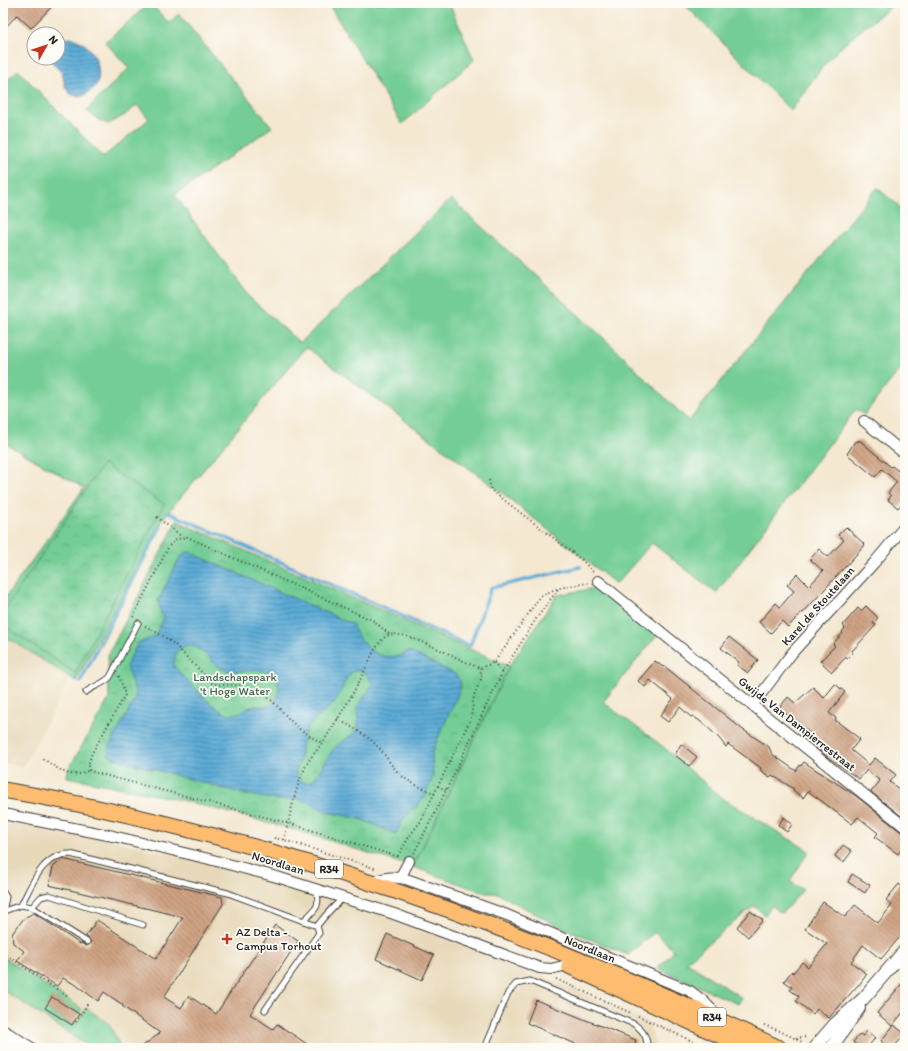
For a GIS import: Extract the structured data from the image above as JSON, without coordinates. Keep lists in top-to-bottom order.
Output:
{
  "streets": {
    "main road": ["Noordlaan", "R34"],
    "street": ["Karel de Stoutelaan", "Gwijde Van Dampierrestraat"]
  },
  "crossings": [
    ["Karel de Stoutelaan", "Gwijde Van Dampierrestraat"]
  ],
  "parks": ["Landschapspark 't Hoge Water"],
  "places": {
    "health": ["AZ Delta - Campus Torhout"]
  },
  "north": "top right"
}
